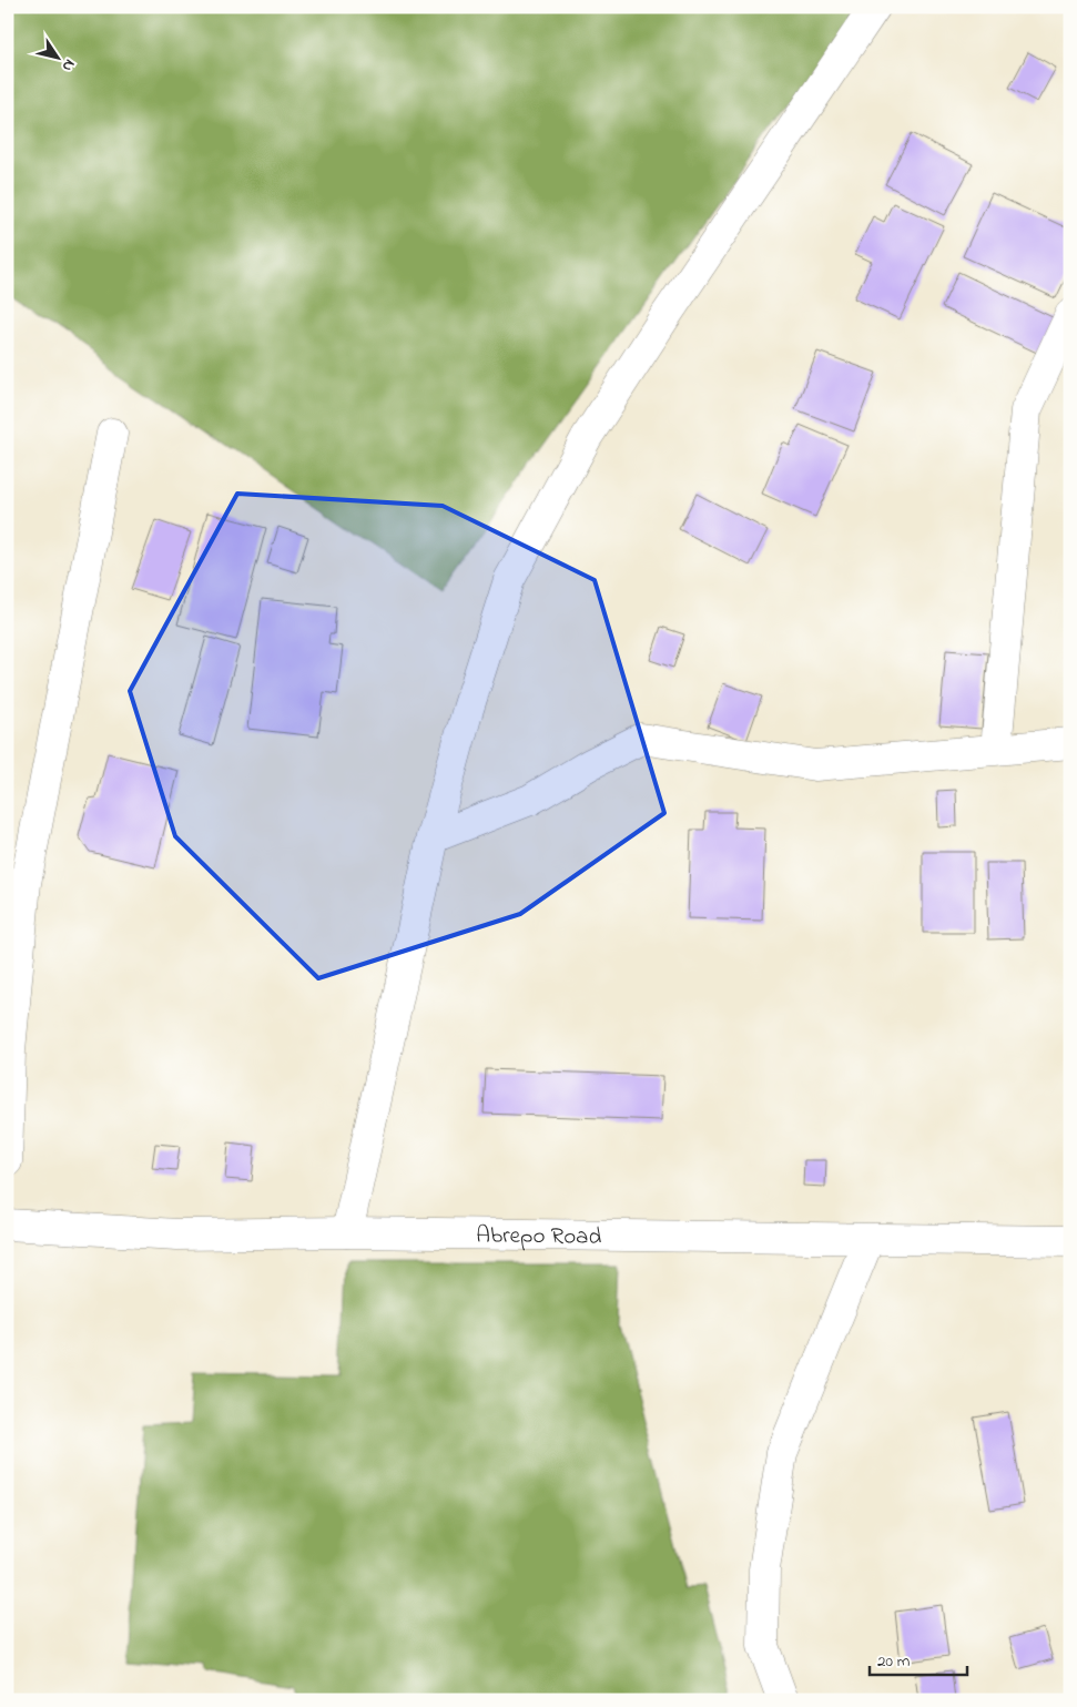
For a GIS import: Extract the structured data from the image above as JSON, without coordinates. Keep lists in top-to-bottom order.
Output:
{
  "streets": {
    "street": ["Abrepo Road"]
  },
  "scale_bar": "20 m",
  "north": "bottom right"
}
